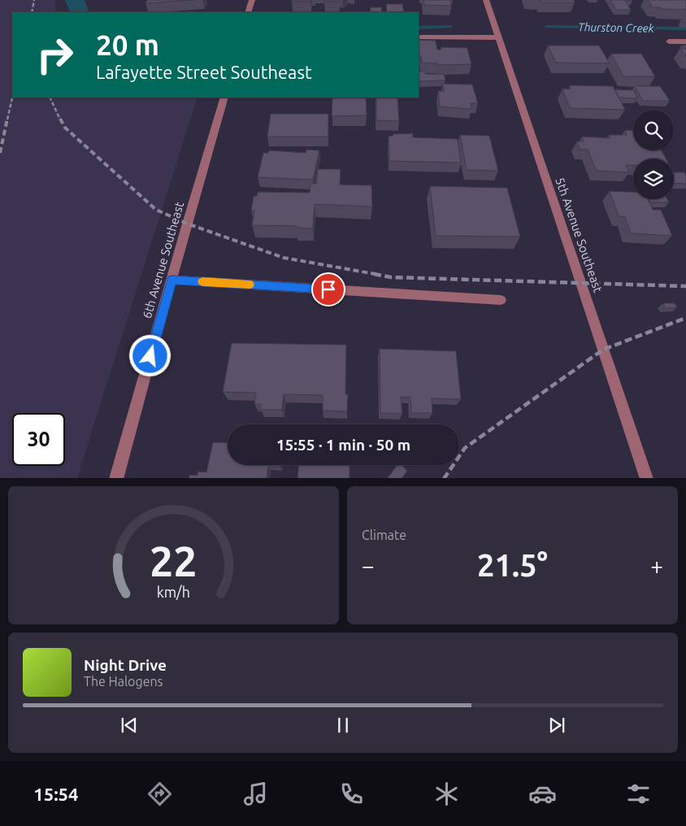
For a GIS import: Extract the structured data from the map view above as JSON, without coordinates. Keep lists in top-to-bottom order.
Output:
{
  "streets": {
    "street": ["5th Avenue Southeast", "6th Avenue Southeast"]
  },
  "water": ["Thurston Creek"],
  "page": {
    "turn": ["20 m", "Lafayette Street Southeast"],
    "limit": "30",
    "trip": "15:55 · 1 min · 50 m",
    "tile": "Climate",
    "heat": ["−", "21.5°", "+"],
    "song": ["Night Drive", "The Halogens"],
    "tabs": "15:54",
    "gauge": ["22", "km/h"]
  }
}
